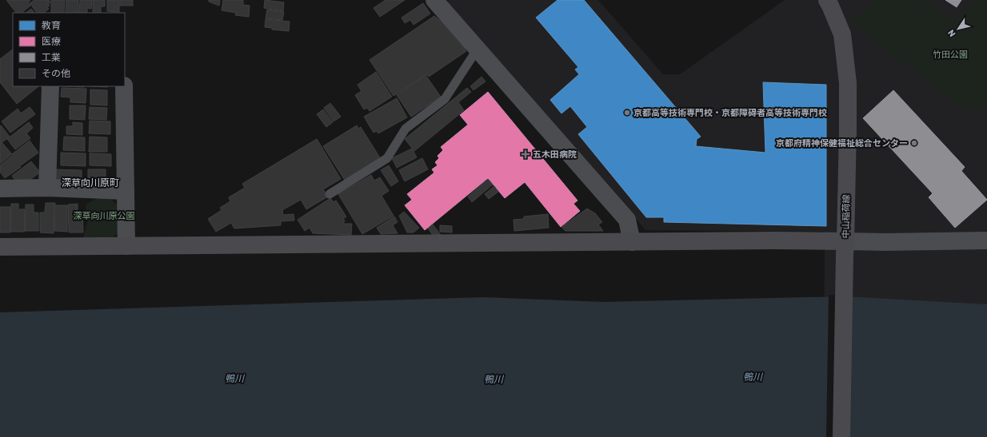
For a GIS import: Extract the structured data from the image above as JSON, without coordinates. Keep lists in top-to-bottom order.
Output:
{
  "streets": {
    "street": ["中山稲荷線"]
  },
  "districts": ["深草向川原町"],
  "water": ["鴨川"],
  "parks": ["竹田公園", "深草向川原公園"],
  "places": {
    "other": ["京都高等技術専門校・京都障碍者高等技術専門校", "京都府精神保健福祉総合センター"],
    "health": ["五木田病院"]
  },
  "legend": [
    "教育",
    "医療",
    "工業",
    "その他"
  ],
  "north": "bottom left"
}
